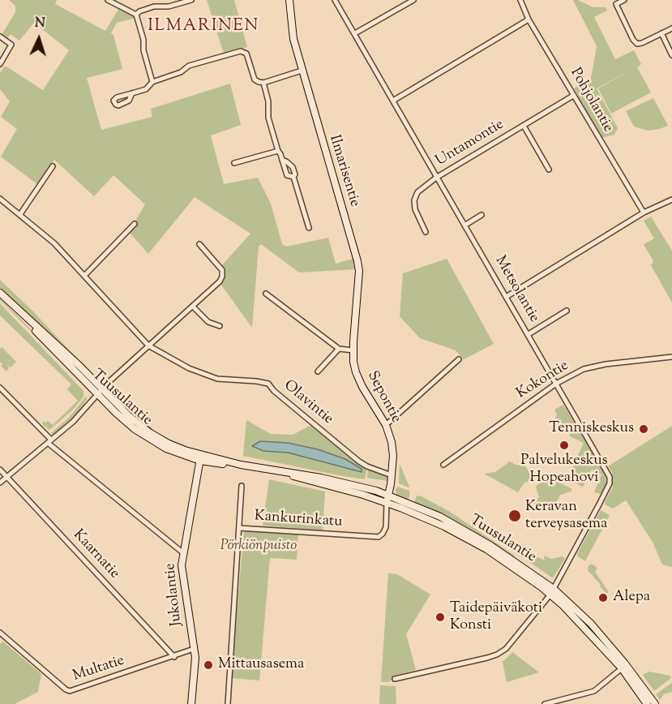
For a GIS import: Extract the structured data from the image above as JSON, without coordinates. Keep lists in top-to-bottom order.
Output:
{
  "streets": {
    "main road": [
      "Ilmarisentie",
      "Sepontie",
      "Tuusulantie",
      "Jukolantie"
    ],
    "street": [
      "Pohjolantie",
      "Untamontie",
      "Metsolantie",
      "Kokontie",
      "Olavintie",
      "Kankurinkatu",
      "Kaarnatie",
      "Multatie"
    ]
  },
  "crossings": [
    ["Pohjolantie", "Untamontie"],
    ["Untamontie", "Metsolantie"],
    ["Ilmarisentie", "Sepontie"],
    ["Metsolantie", "Kokontie"],
    ["Metsolantie", "Tuusulantie"],
    ["Sepontie", "Tuusulantie"],
    ["Sepontie", "Olavintie"],
    ["Sepontie", "Kankurinkatu"],
    ["Tuusulantie", "Kankurinkatu"],
    ["Tuusulantie", "Jukolantie"],
    ["Kaarnatie", "Multatie"],
    ["Jukolantie", "Multatie"]
  ],
  "districts": ["ILMARINEN"],
  "parks": ["Pörkiönpuisto"],
  "places": [
    "Tenniskeskus",
    "Palvelukeskus Hopeahovi",
    "Keravan terveysasema",
    "Alepa",
    "Taidepäiväkoti Konsti",
    "Mittausasema"
  ],
  "north": "top"
}
